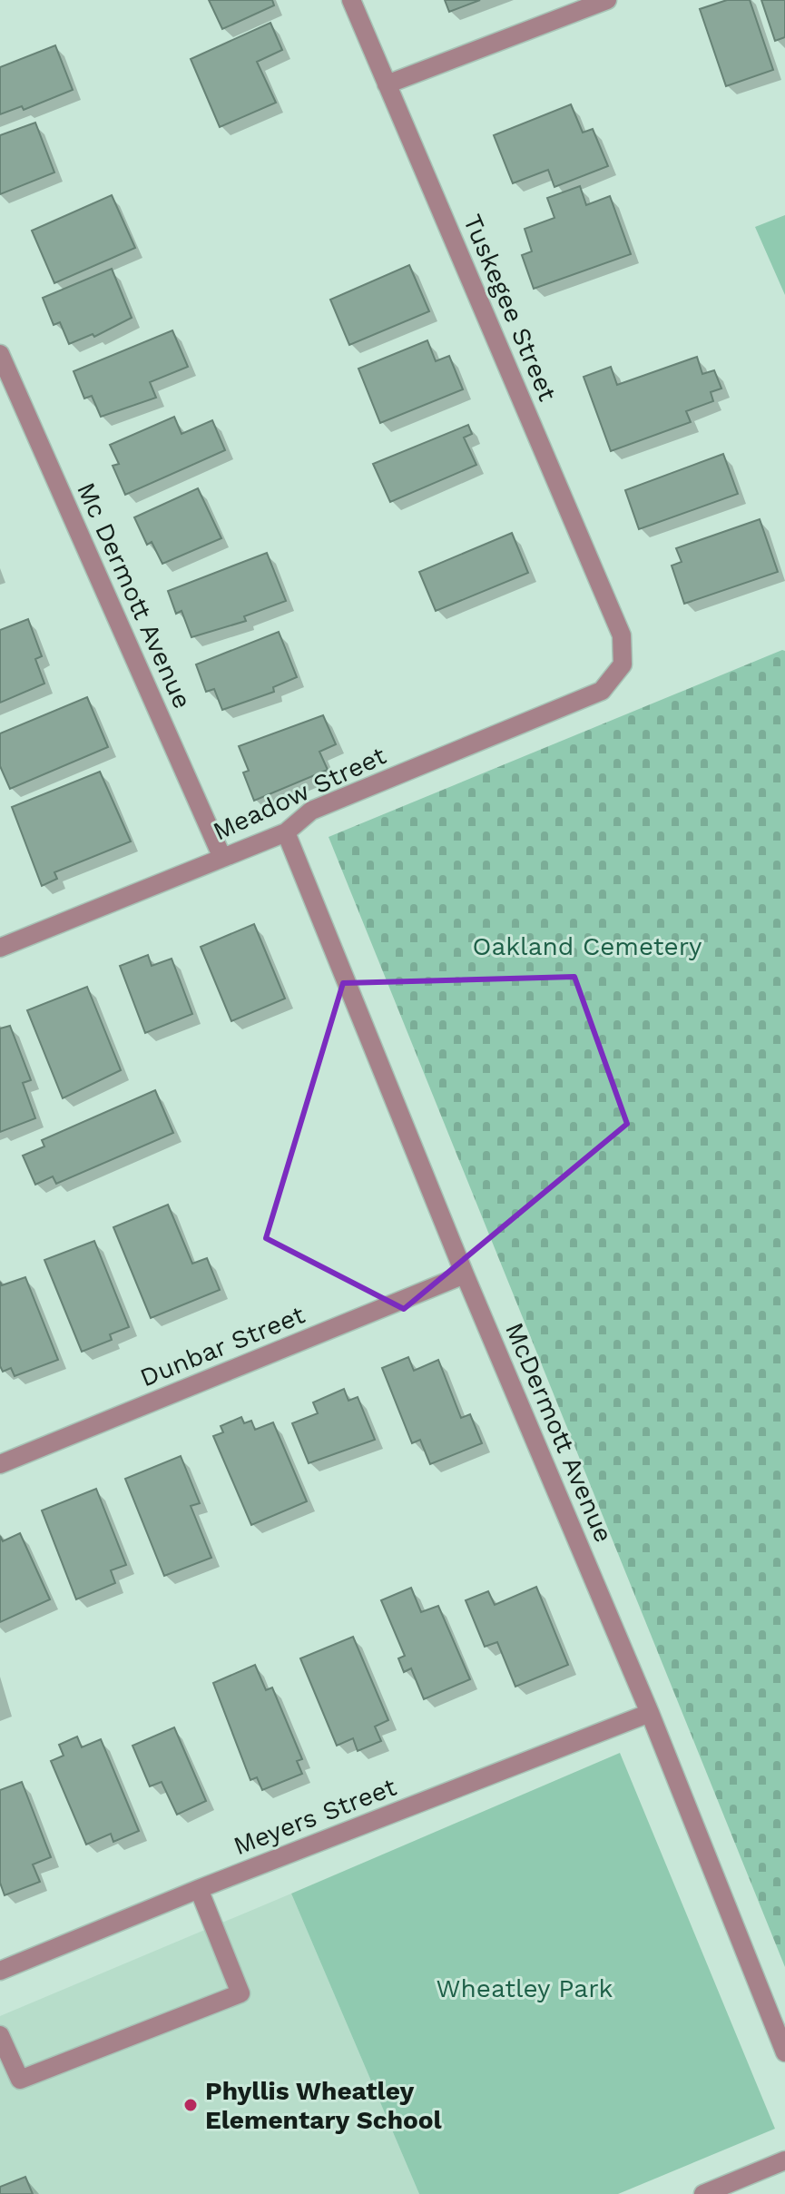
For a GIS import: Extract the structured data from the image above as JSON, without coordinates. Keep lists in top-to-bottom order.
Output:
{
  "streets": {
    "street": [
      "Tuskegee Street",
      "Mc Dermott Avenue",
      "Meadow Street",
      "Dunbar Street",
      "McDermott Avenue",
      "Meyers Street"
    ]
  },
  "crossings": [
    ["Tuskegee Street", "Meadow Street"],
    ["Mc Dermott Avenue", "Meadow Street"],
    ["Meadow Street", "McDermott Avenue"],
    ["Dunbar Street", "McDermott Avenue"],
    ["McDermott Avenue", "Meyers Street"]
  ],
  "parks": ["Oakland Cemetery", "Wheatley Park"],
  "places": ["Phyllis Wheatley Elementary School"]
}
